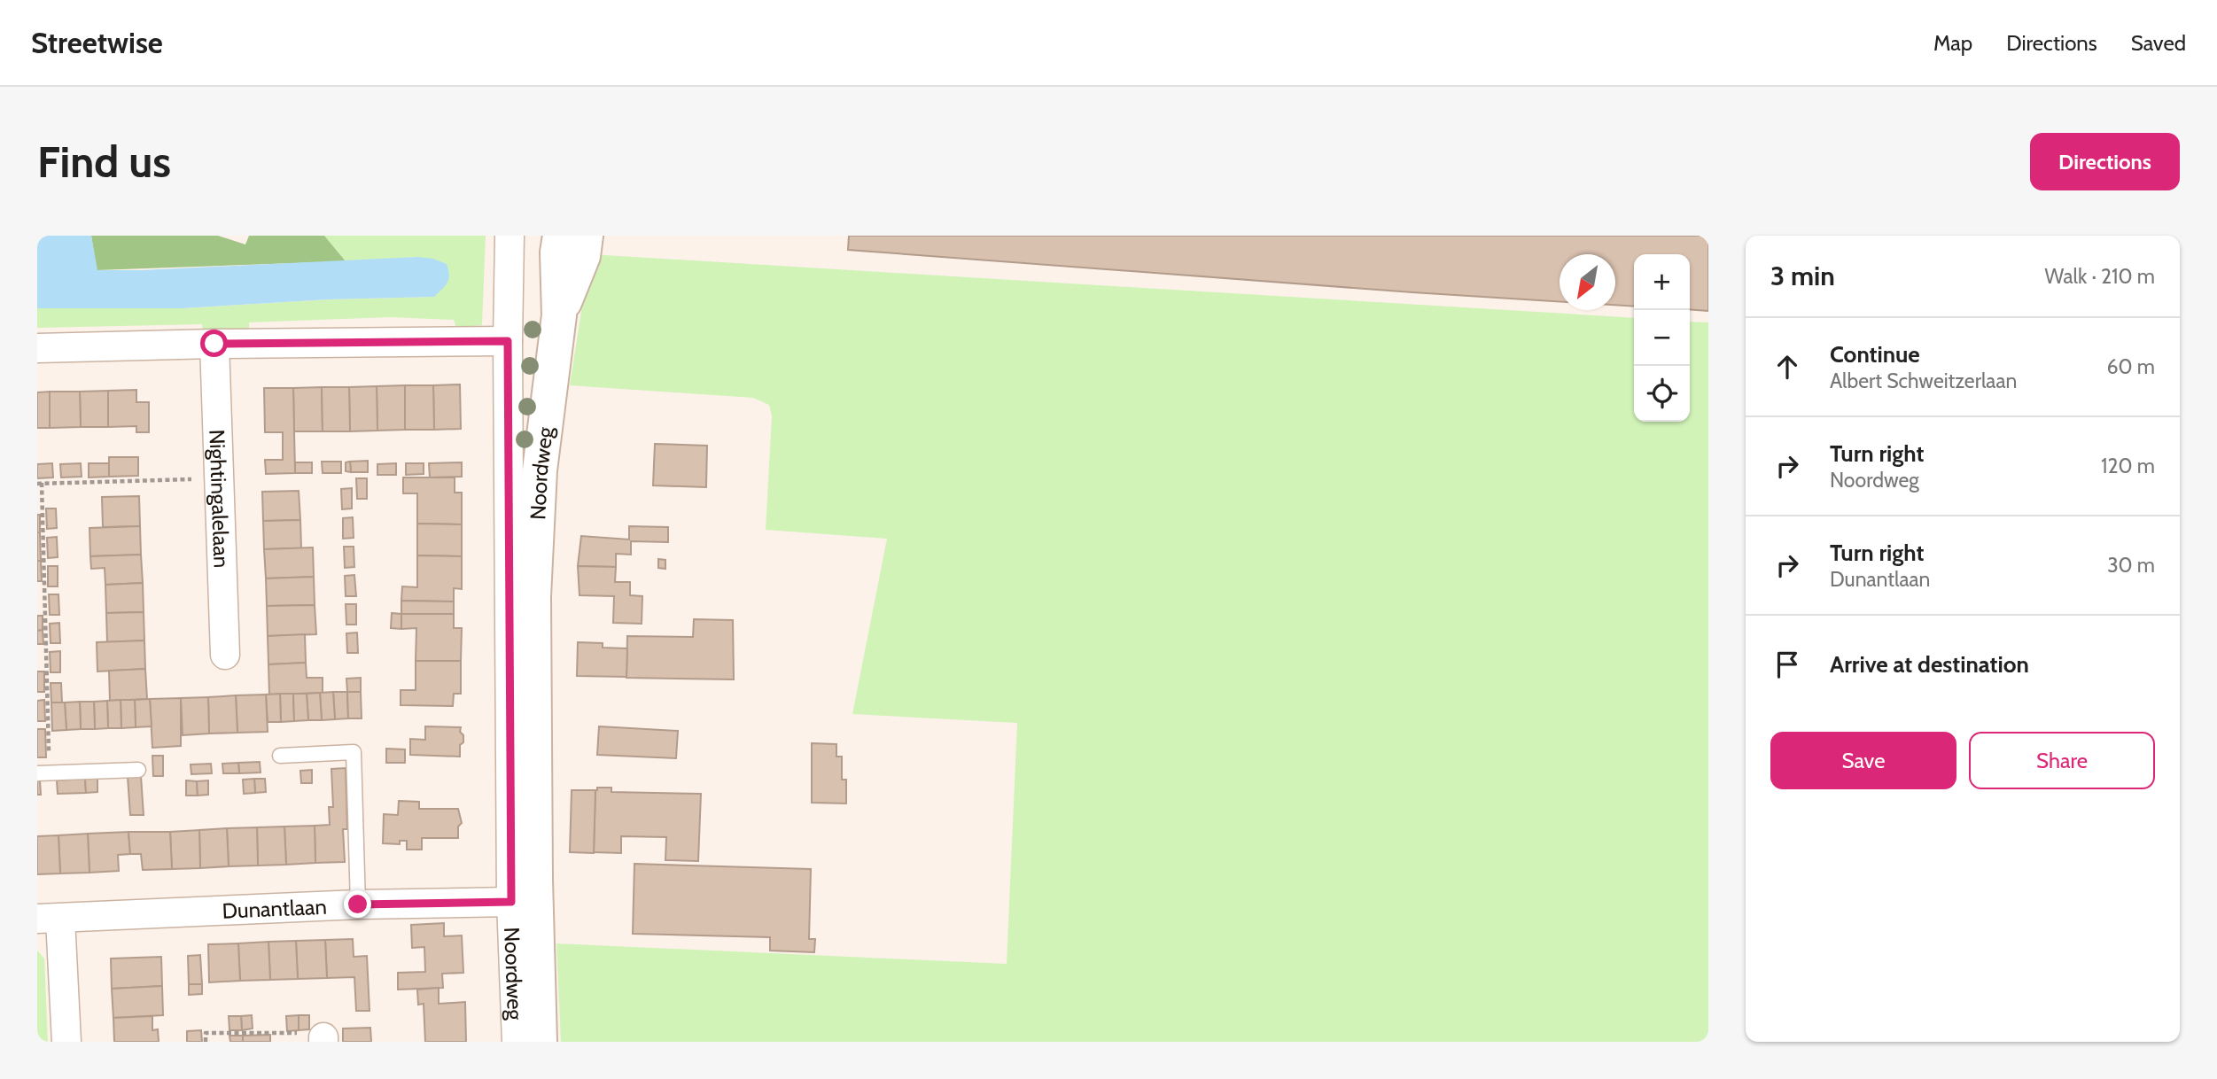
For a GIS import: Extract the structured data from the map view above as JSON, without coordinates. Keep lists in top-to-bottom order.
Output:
{
  "streets": {
    "main road": ["Noordweg"],
    "street": ["Nightingalelaan", "Dunantlaan"]
  },
  "crossings": [
    ["Noordweg", "Dunantlaan"]
  ],
  "north": "bottom left",
  "page": {
    "header": "Streetwise",
    "nav": ["Map", "Directions", "Saved"],
    "buttons": [
      "Directions",
      ["Save", "Share"]
    ],
    "title": "Find us",
    "heading": ["3 min", "Walk · 210 m"],
    "map_buttons": ["+", "−"],
    "list": [
      ["Continue", "Albert Schweitzerlaan", "60 m"],
      ["Turn right", "Noordweg", "120 m"],
      ["Turn right", "Dunantlaan", "30 m"],
      "Arrive at destination"
    ]
  }
}
